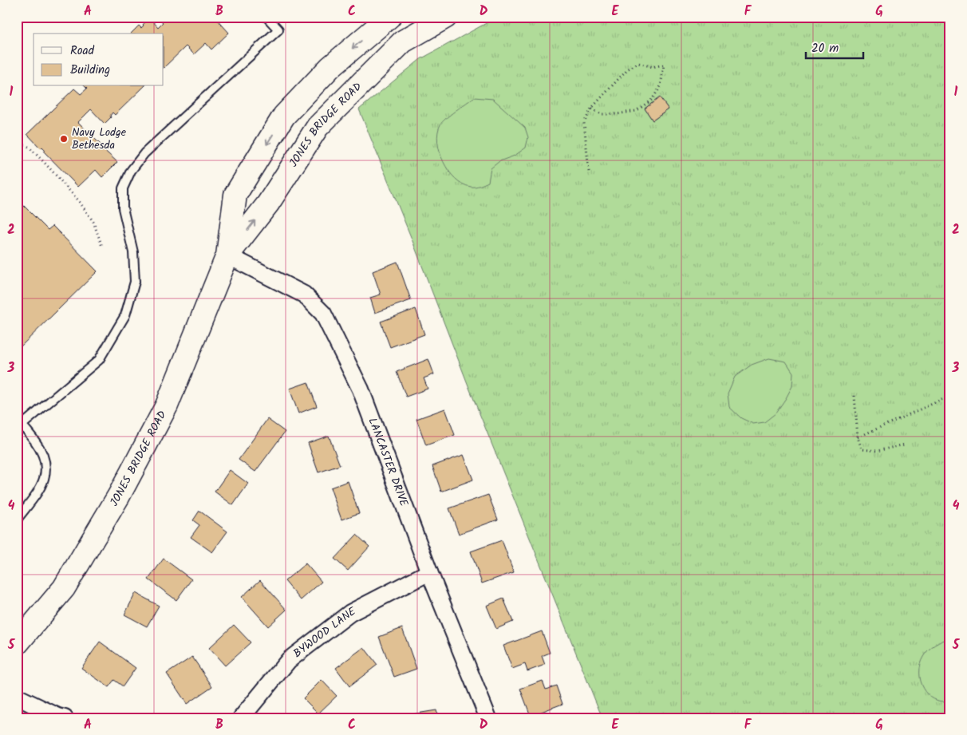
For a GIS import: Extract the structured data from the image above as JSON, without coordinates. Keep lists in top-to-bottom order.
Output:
{
  "streets": {
    "main road": ["JONES BRIDGE ROAD"],
    "street": ["LANCASTER DRIVE", "BYWOOD LANE"]
  },
  "crossings": [
    ["JONES BRIDGE ROAD", "LANCASTER DRIVE"],
    ["LANCASTER DRIVE", "BYWOOD LANE"]
  ],
  "places": ["Navy Lodge Bethesda"],
  "legend": ["Road", "Building"],
  "scale_bar": "20 m",
  "grid": {
    "columns": [
      "A",
      "B",
      "C",
      "D",
      "E",
      "F",
      "G"
    ],
    "rows": [
      "1",
      "2",
      "3",
      "4",
      "5"
    ]
  }
}
